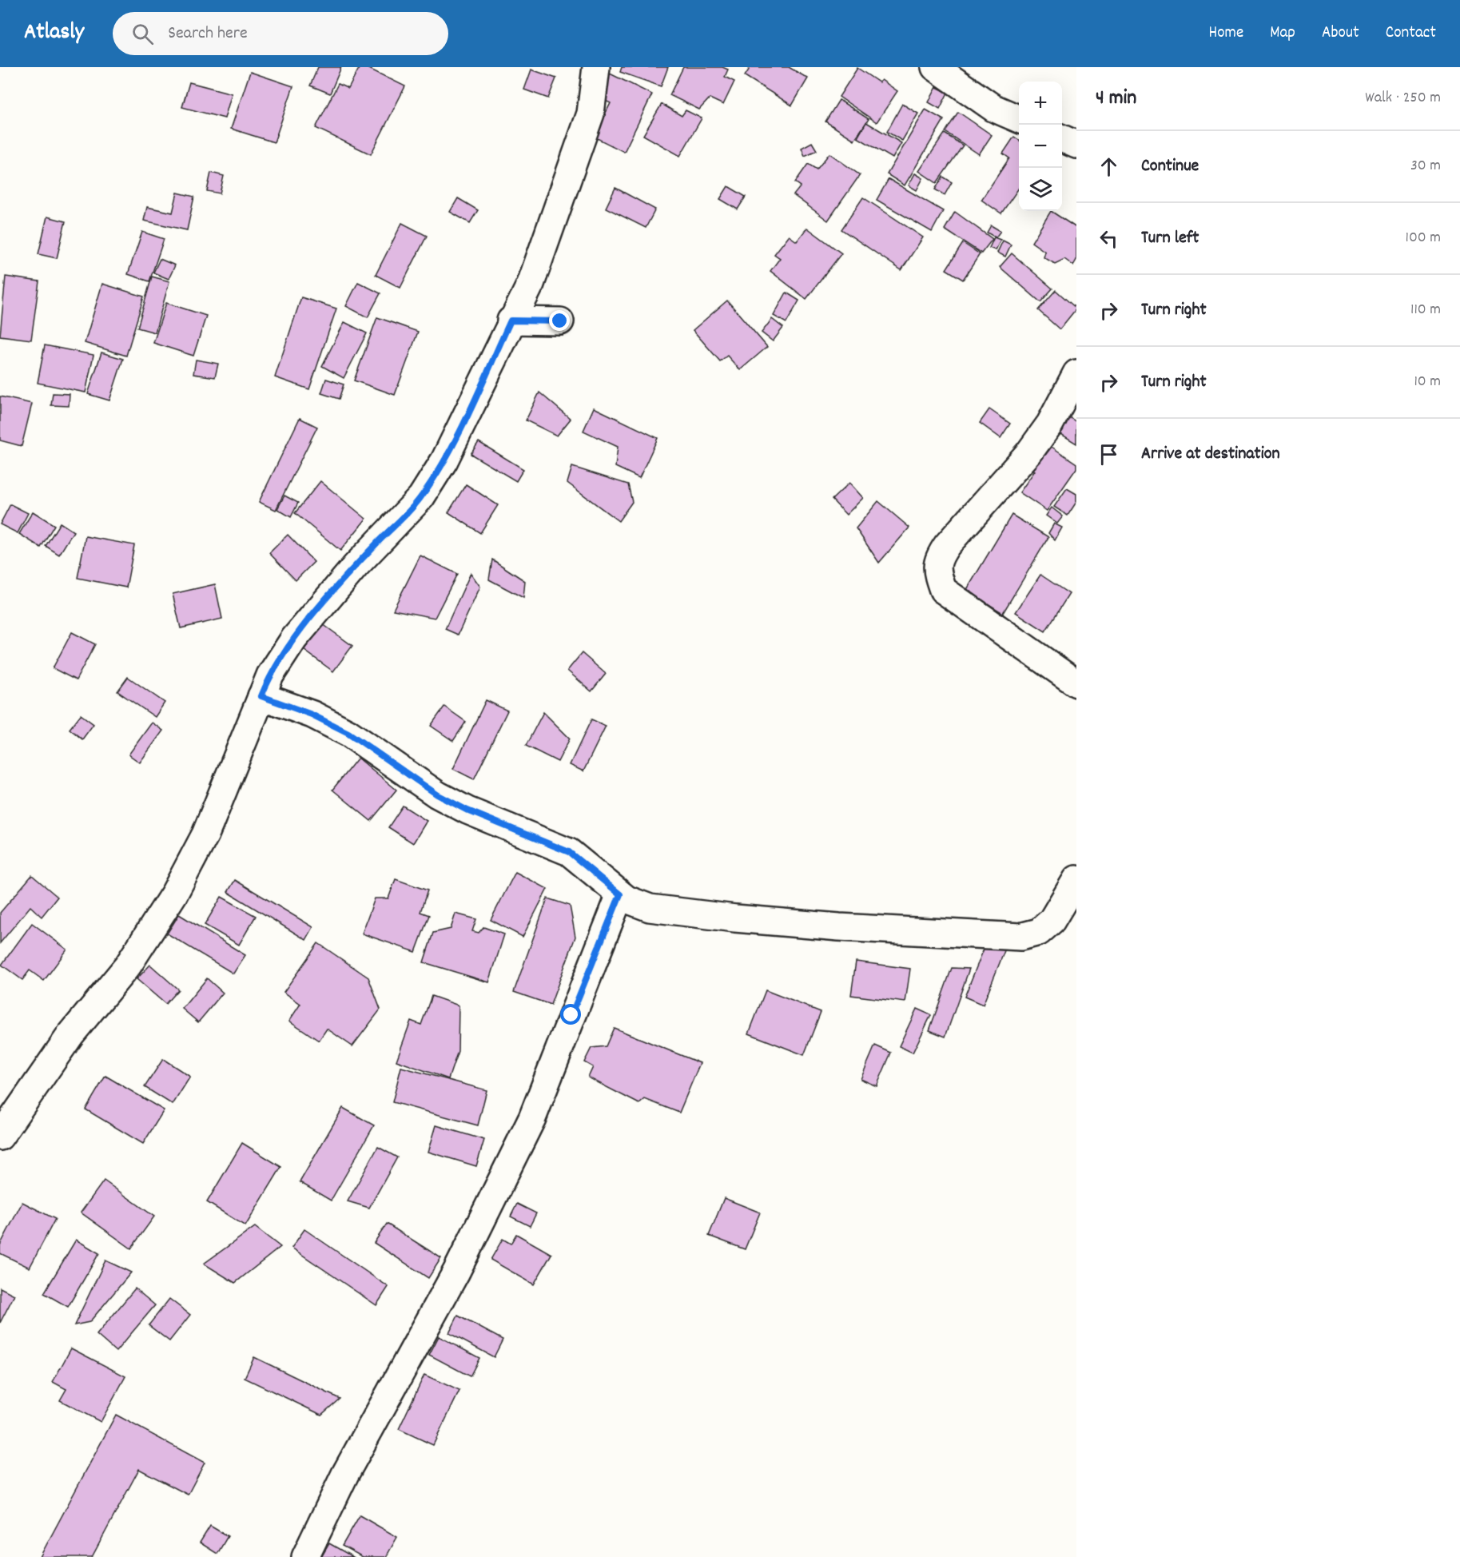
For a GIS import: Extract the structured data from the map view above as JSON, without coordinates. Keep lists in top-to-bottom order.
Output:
{
  "page": {
    "header": "Atlasly",
    "search": "Search here",
    "nav": [
      "Home",
      "Map",
      "About",
      "Contact"
    ],
    "heading": ["4 min", "Walk · 250 m"],
    "map_buttons": ["+", "−"],
    "list": [
      ["Continue", "30 m"],
      ["Turn left", "100 m"],
      ["Turn right", "110 m"],
      ["Turn right", "10 m"],
      "Arrive at destination"
    ]
  }
}
